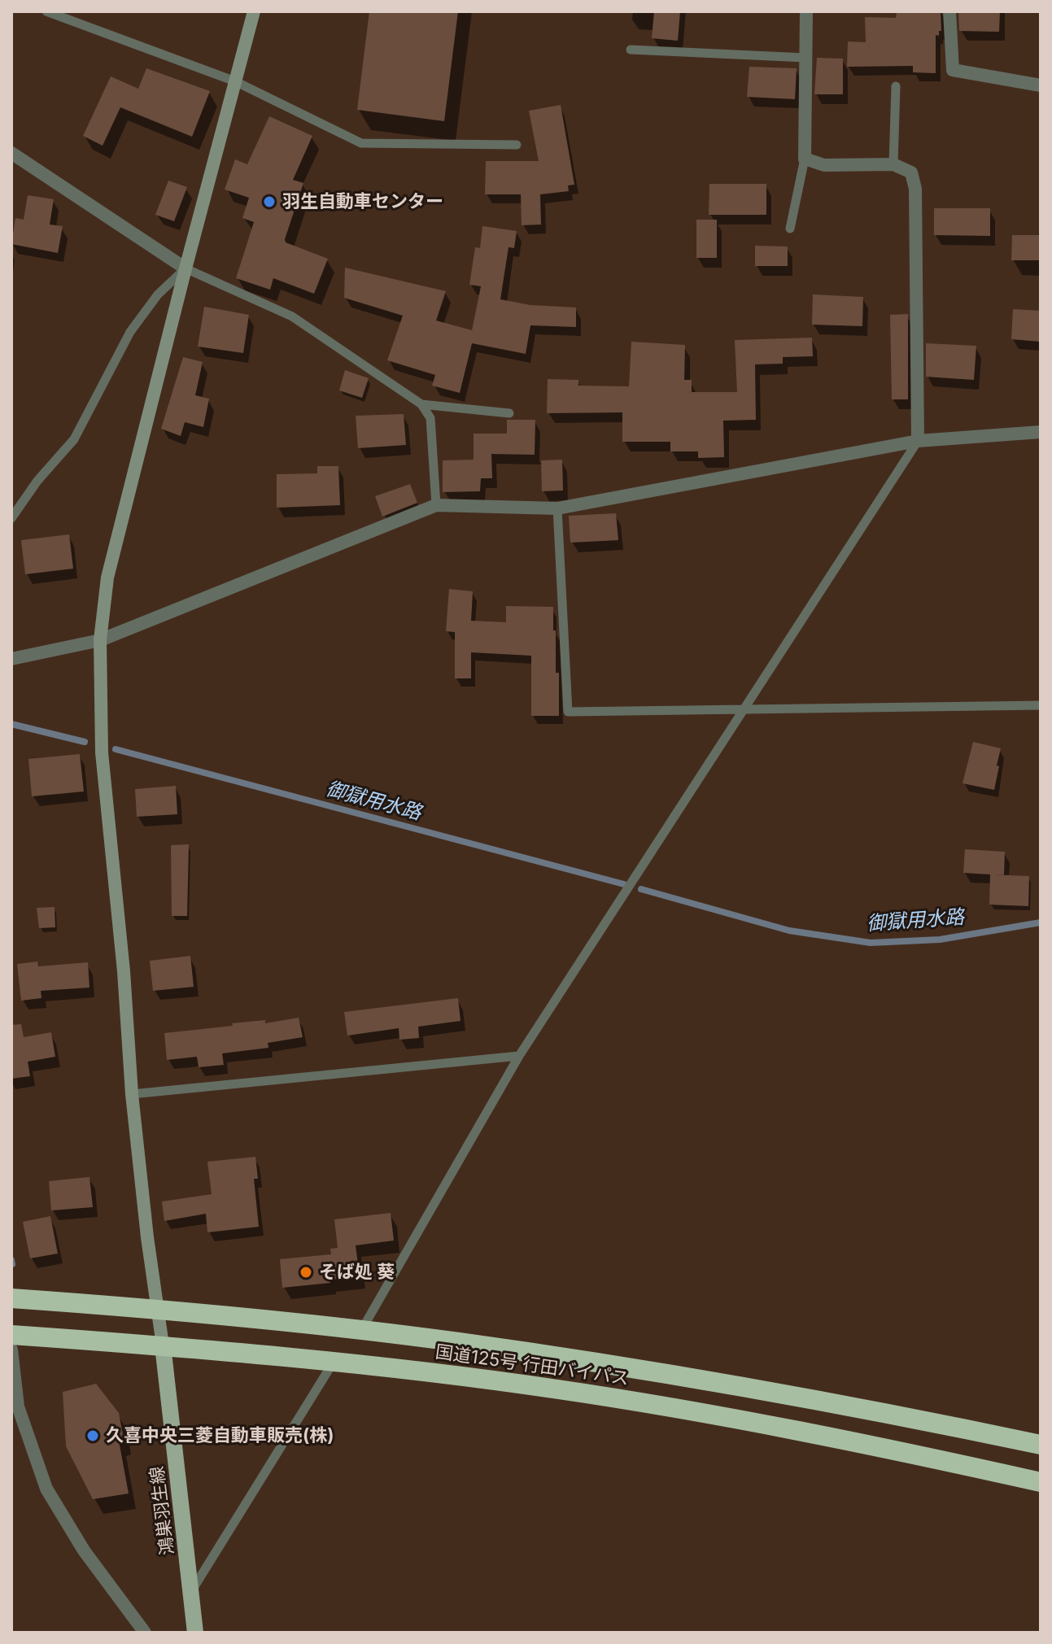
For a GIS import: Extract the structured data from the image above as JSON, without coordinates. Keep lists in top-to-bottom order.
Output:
{
  "streets": {
    "highway": ["国道125号 行田バイパス"],
    "main road": ["鴻巣羽生線"]
  },
  "crossings": [
    ["国道125号 行田バイパス", "鴻巣羽生線"]
  ],
  "water": ["御獄用水路"],
  "places": ["羽生自動車センター", "そば処 葵", "久喜中央三菱自動車販売(株)"]
}
